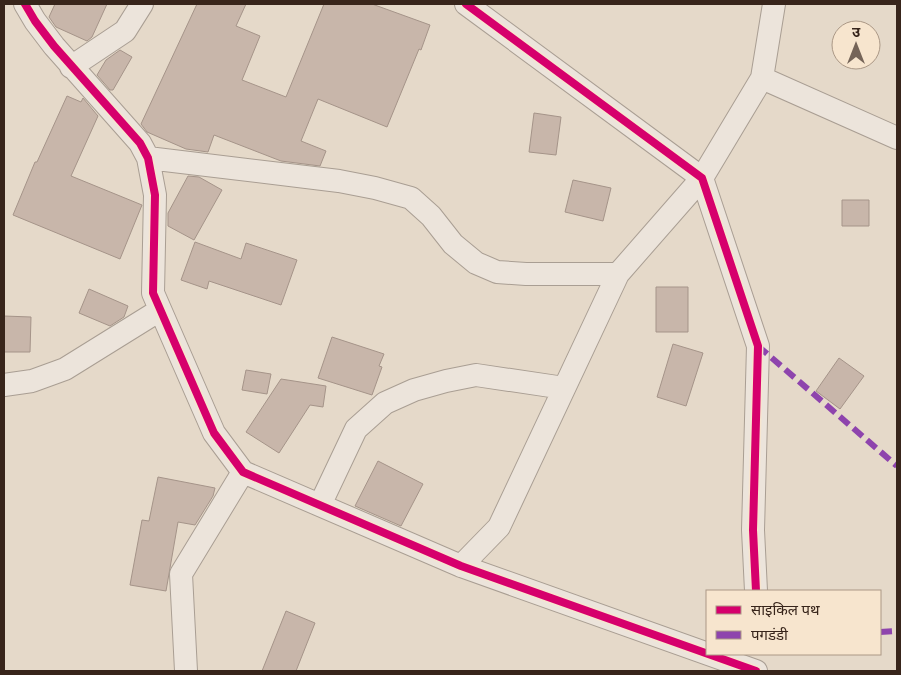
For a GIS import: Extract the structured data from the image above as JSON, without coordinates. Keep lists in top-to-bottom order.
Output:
{
  "legend": ["साइकिल पथ", "पगडंडी"],
  "north": "top"
}
